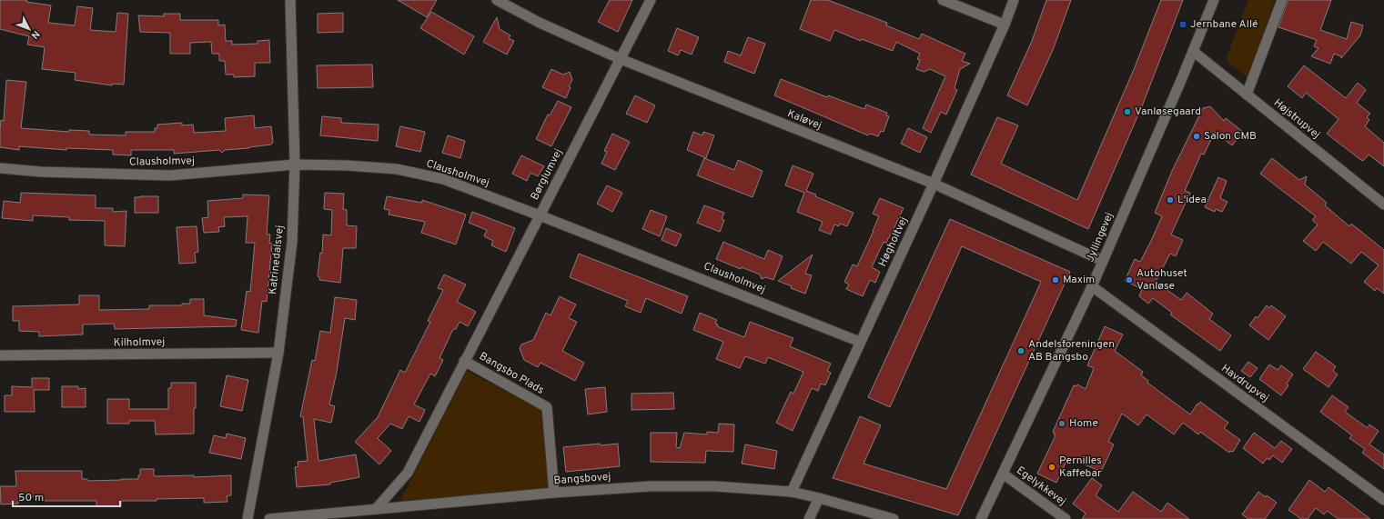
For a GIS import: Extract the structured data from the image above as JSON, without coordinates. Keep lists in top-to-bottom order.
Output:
{
  "streets": {
    "street": [
      "Højstrupvej",
      "Kaløvej",
      "Clausholmvej",
      "Børglumvej",
      "Jyllingevej",
      "Høgholtvej",
      "Katrinedalsvej",
      "Kilholmvej",
      "Bangsbo Plads",
      "Havdrupvej",
      "Bangsbovej",
      "Egelykkevej"
    ]
  },
  "crossings": [
    ["Højstrupvej", "Jyllingevej"],
    ["Kaløvej", "Børglumvej"],
    ["Kaløvej", "Jyllingevej"],
    ["Kaløvej", "Høgholtvej"],
    ["Clausholmvej", "Børglumvej"],
    ["Clausholmvej", "Høgholtvej"],
    ["Clausholmvej", "Katrinedalsvej"],
    ["Børglumvej", "Bangsbo Plads"],
    ["Jyllingevej", "Havdrupvej"],
    ["Jyllingevej", "Egelykkevej"],
    ["Høgholtvej", "Bangsbovej"],
    ["Katrinedalsvej", "Kilholmvej"],
    ["Bangsbo Plads", "Bangsbovej"]
  ],
  "places": {
    "transit": ["Jernbane Allé"],
    "other": [
      "Vanløsegaard",
      "Salon CMB",
      "L'idea",
      "Maxim",
      "Autohuset Vanløse",
      "Andelsforeningen AB Bangsbo",
      "Home",
      "Pernilles Kaffebar"
    ]
  },
  "scale_bar": "50 m",
  "north": "bottom right"
}
